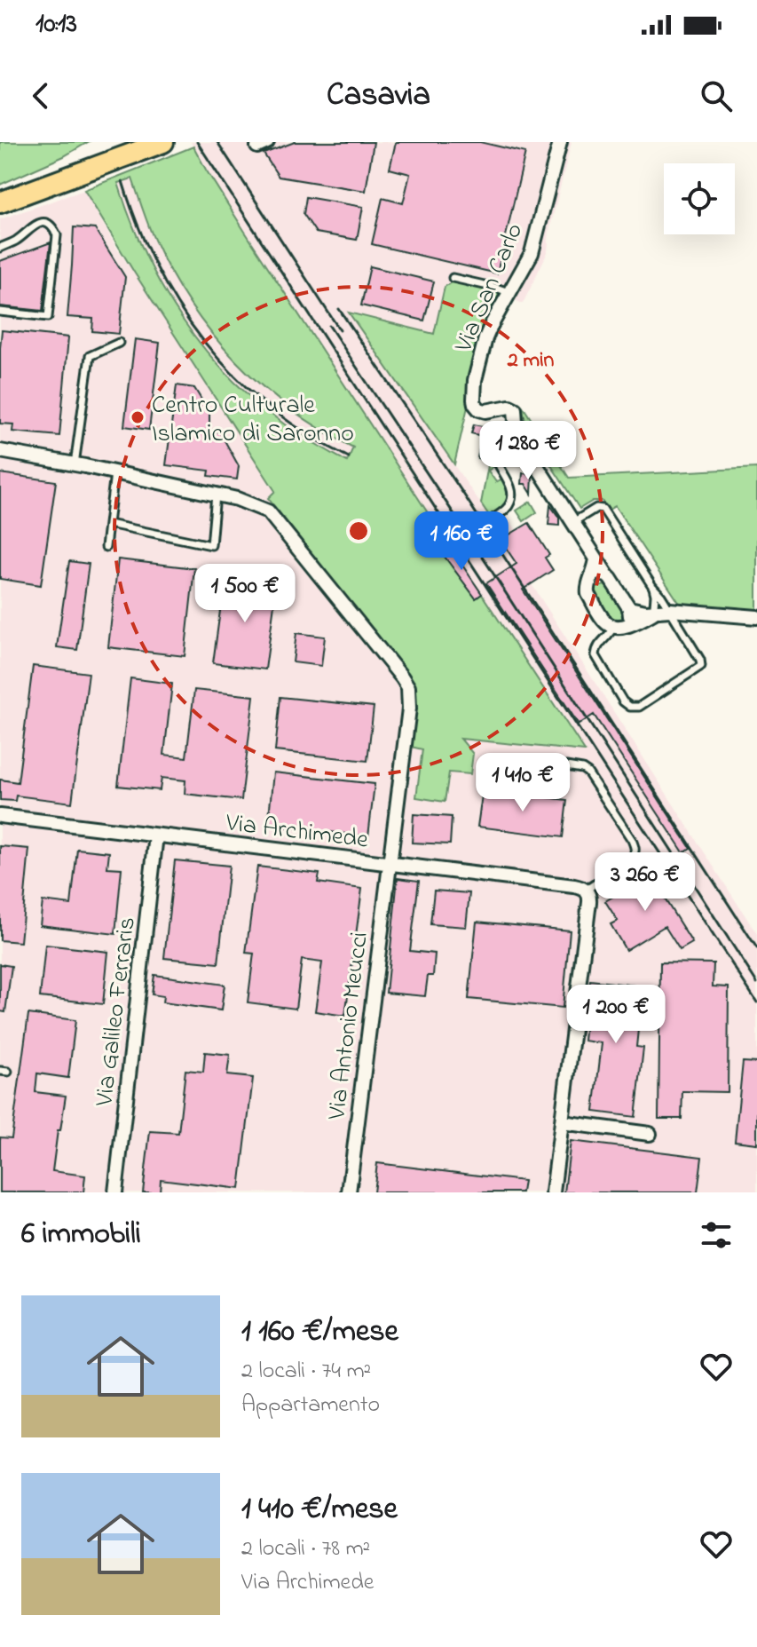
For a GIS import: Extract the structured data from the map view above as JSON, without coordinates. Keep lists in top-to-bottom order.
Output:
{
  "streets": {
    "street": [
      "Via San Carlo",
      "Via Archimede",
      "Via Galileo Ferraris",
      "Via Antonio Meucci"
    ]
  },
  "crossings": [
    ["Via Archimede", "Via Galileo Ferraris"],
    ["Via Archimede", "Via Antonio Meucci"]
  ],
  "places": ["Centro Culturale Islamico di Saronno"],
  "page": {
    "status": "10:13",
    "header": "Casavia",
    "price": [
      "1 280 €",
      "1 160 €",
      "1 500 €",
      "1 410 €",
      "3 260 €",
      "1 200 €"
    ],
    "heading": "6 immobili",
    "list": [
      {
        "name": "1 160 €/mese",
        "note": "2 locali · 74 m² · Appartamento"
      },
      {
        "name": "1 410 €/mese",
        "note": "2 locali · 78 m² · Via Archimede"
      }
    ]
  },
  "rings": ["2 min"]
}
